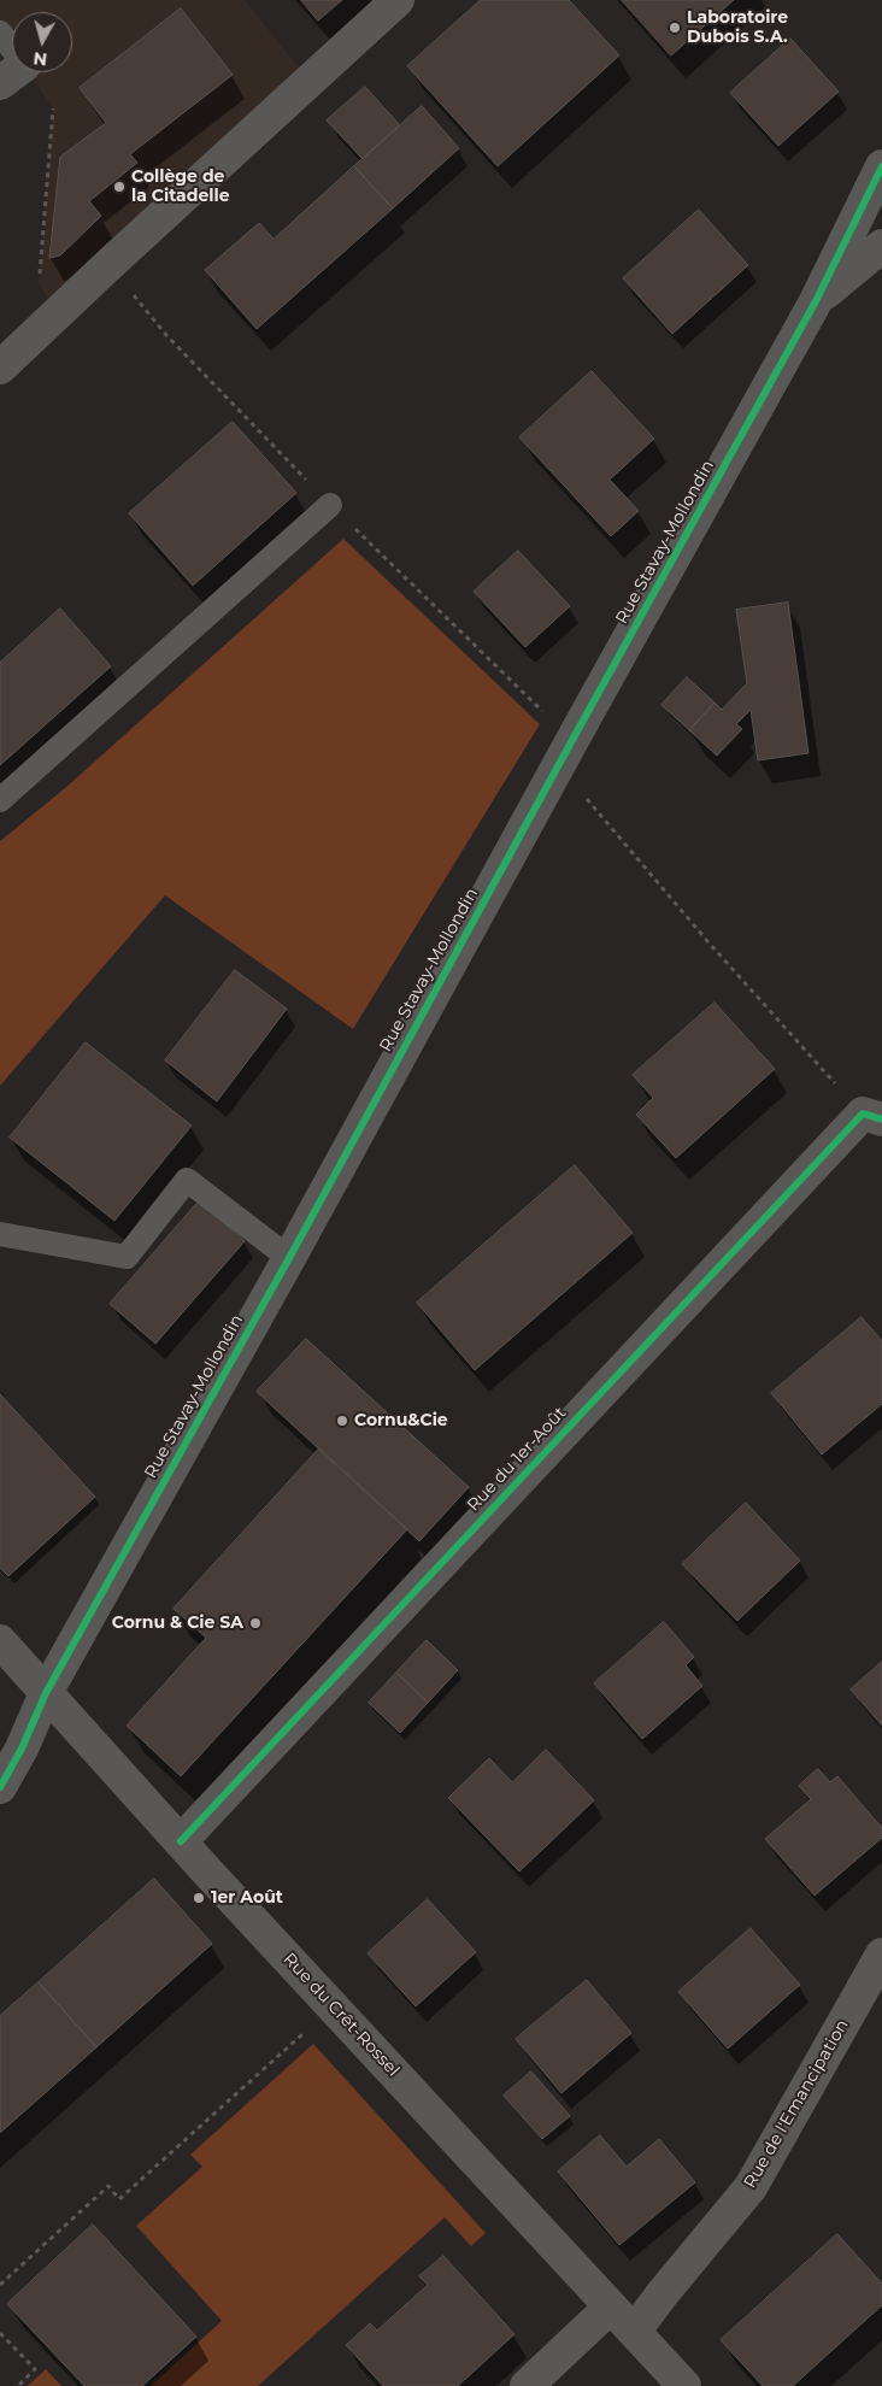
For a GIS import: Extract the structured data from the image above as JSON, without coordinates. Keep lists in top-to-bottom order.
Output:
{
  "streets": {
    "street": [
      "Rue Stavay-Mollondin",
      "Rue du 1er-Août",
      "Rue du Crêt-Rossel",
      "Rue de l'Emancipation"
    ]
  },
  "crossings": [
    ["Rue Stavay-Mollondin", "Rue du Crêt-Rossel"],
    ["Rue du 1er-Août", "Rue du Crêt-Rossel"],
    ["Rue du Crêt-Rossel", "Rue de l'Emancipation"]
  ],
  "places": [
    "Laboratoire Dubois S.A.",
    "Collège de la Citadelle",
    "Cornu&Cie",
    "Cornu & Cie SA",
    "1er Août"
  ],
  "north": "bottom"
}
